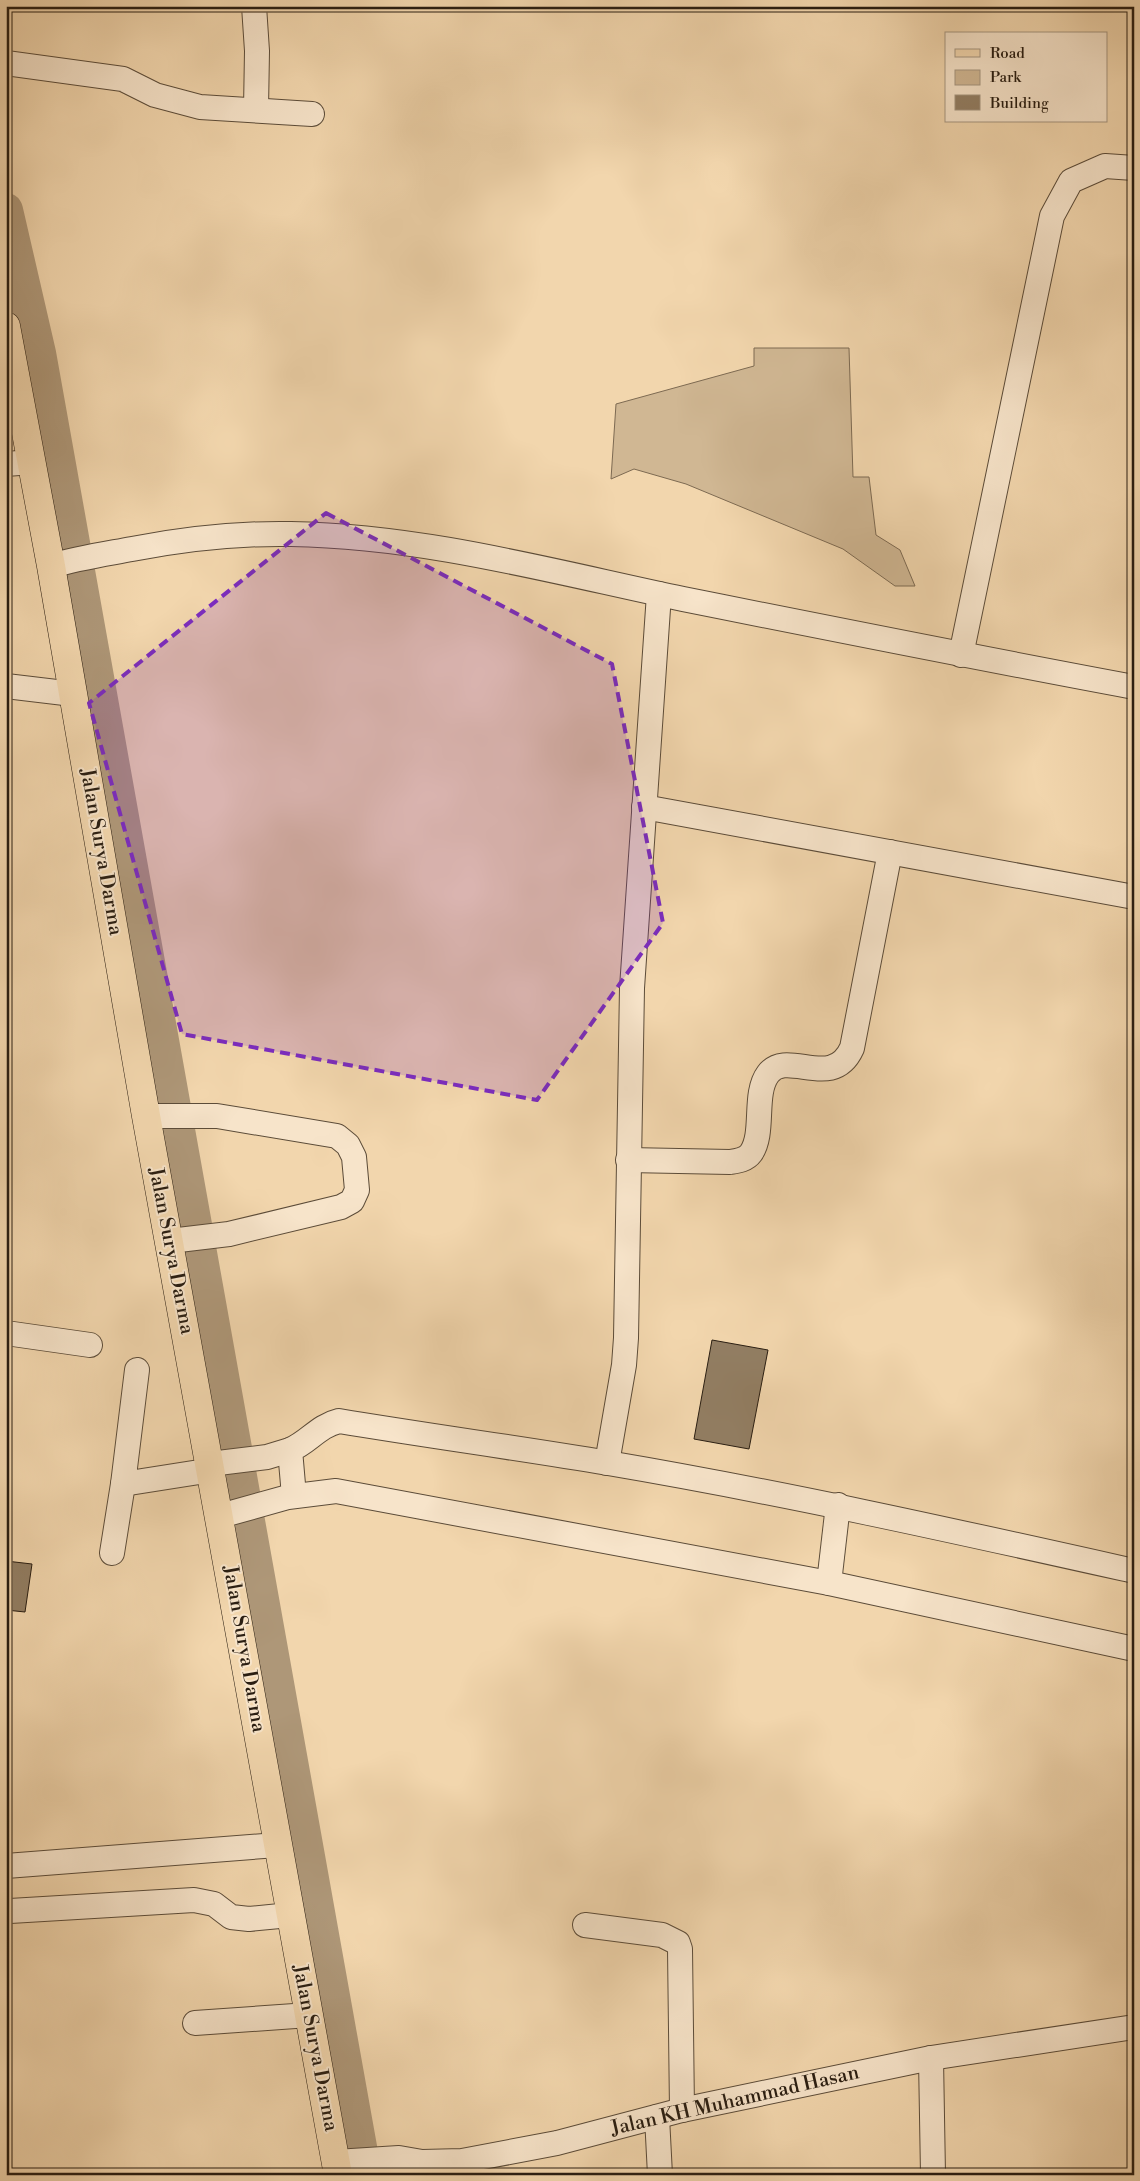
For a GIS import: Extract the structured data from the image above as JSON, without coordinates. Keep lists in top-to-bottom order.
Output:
{
  "streets": {
    "main road": ["Jalan Surya Darma"],
    "street": ["Jalan KH Muhammad Hasan"]
  },
  "crossings": [
    ["Jalan Surya Darma", "Jalan KH Muhammad Hasan"]
  ],
  "legend": ["Road", "Park", "Building"]
}
